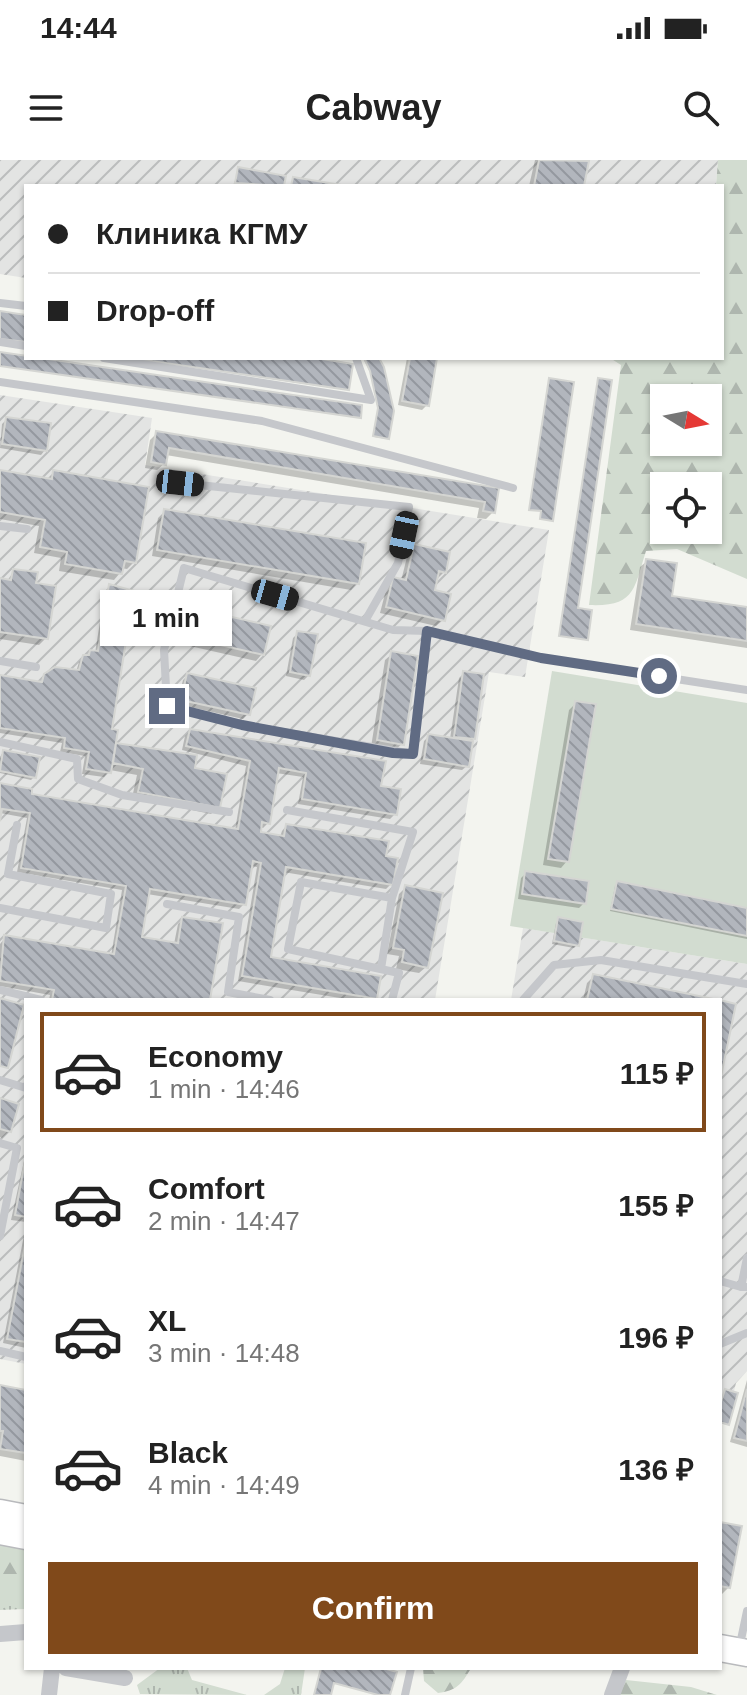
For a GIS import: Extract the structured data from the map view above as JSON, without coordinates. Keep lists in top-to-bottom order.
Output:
{
  "north": "right",
  "page": {
    "status": "14:44",
    "header": "Cabway",
    "banner": ["Клиника КГМУ", "Drop-off"],
    "bubble": "1 min",
    "list": [
      {
        "name": "Economy",
        "note": "1 min · 14:46",
        "value": "115 ₽"
      },
      {
        "name": "Comfort",
        "note": "2 min · 14:47",
        "value": "155 ₽"
      },
      {
        "name": "XL",
        "note": "3 min · 14:48",
        "value": "196 ₽"
      },
      {
        "name": "Black",
        "note": "4 min · 14:49",
        "value": "136 ₽"
      }
    ],
    "buttons": "Confirm"
  }
}
